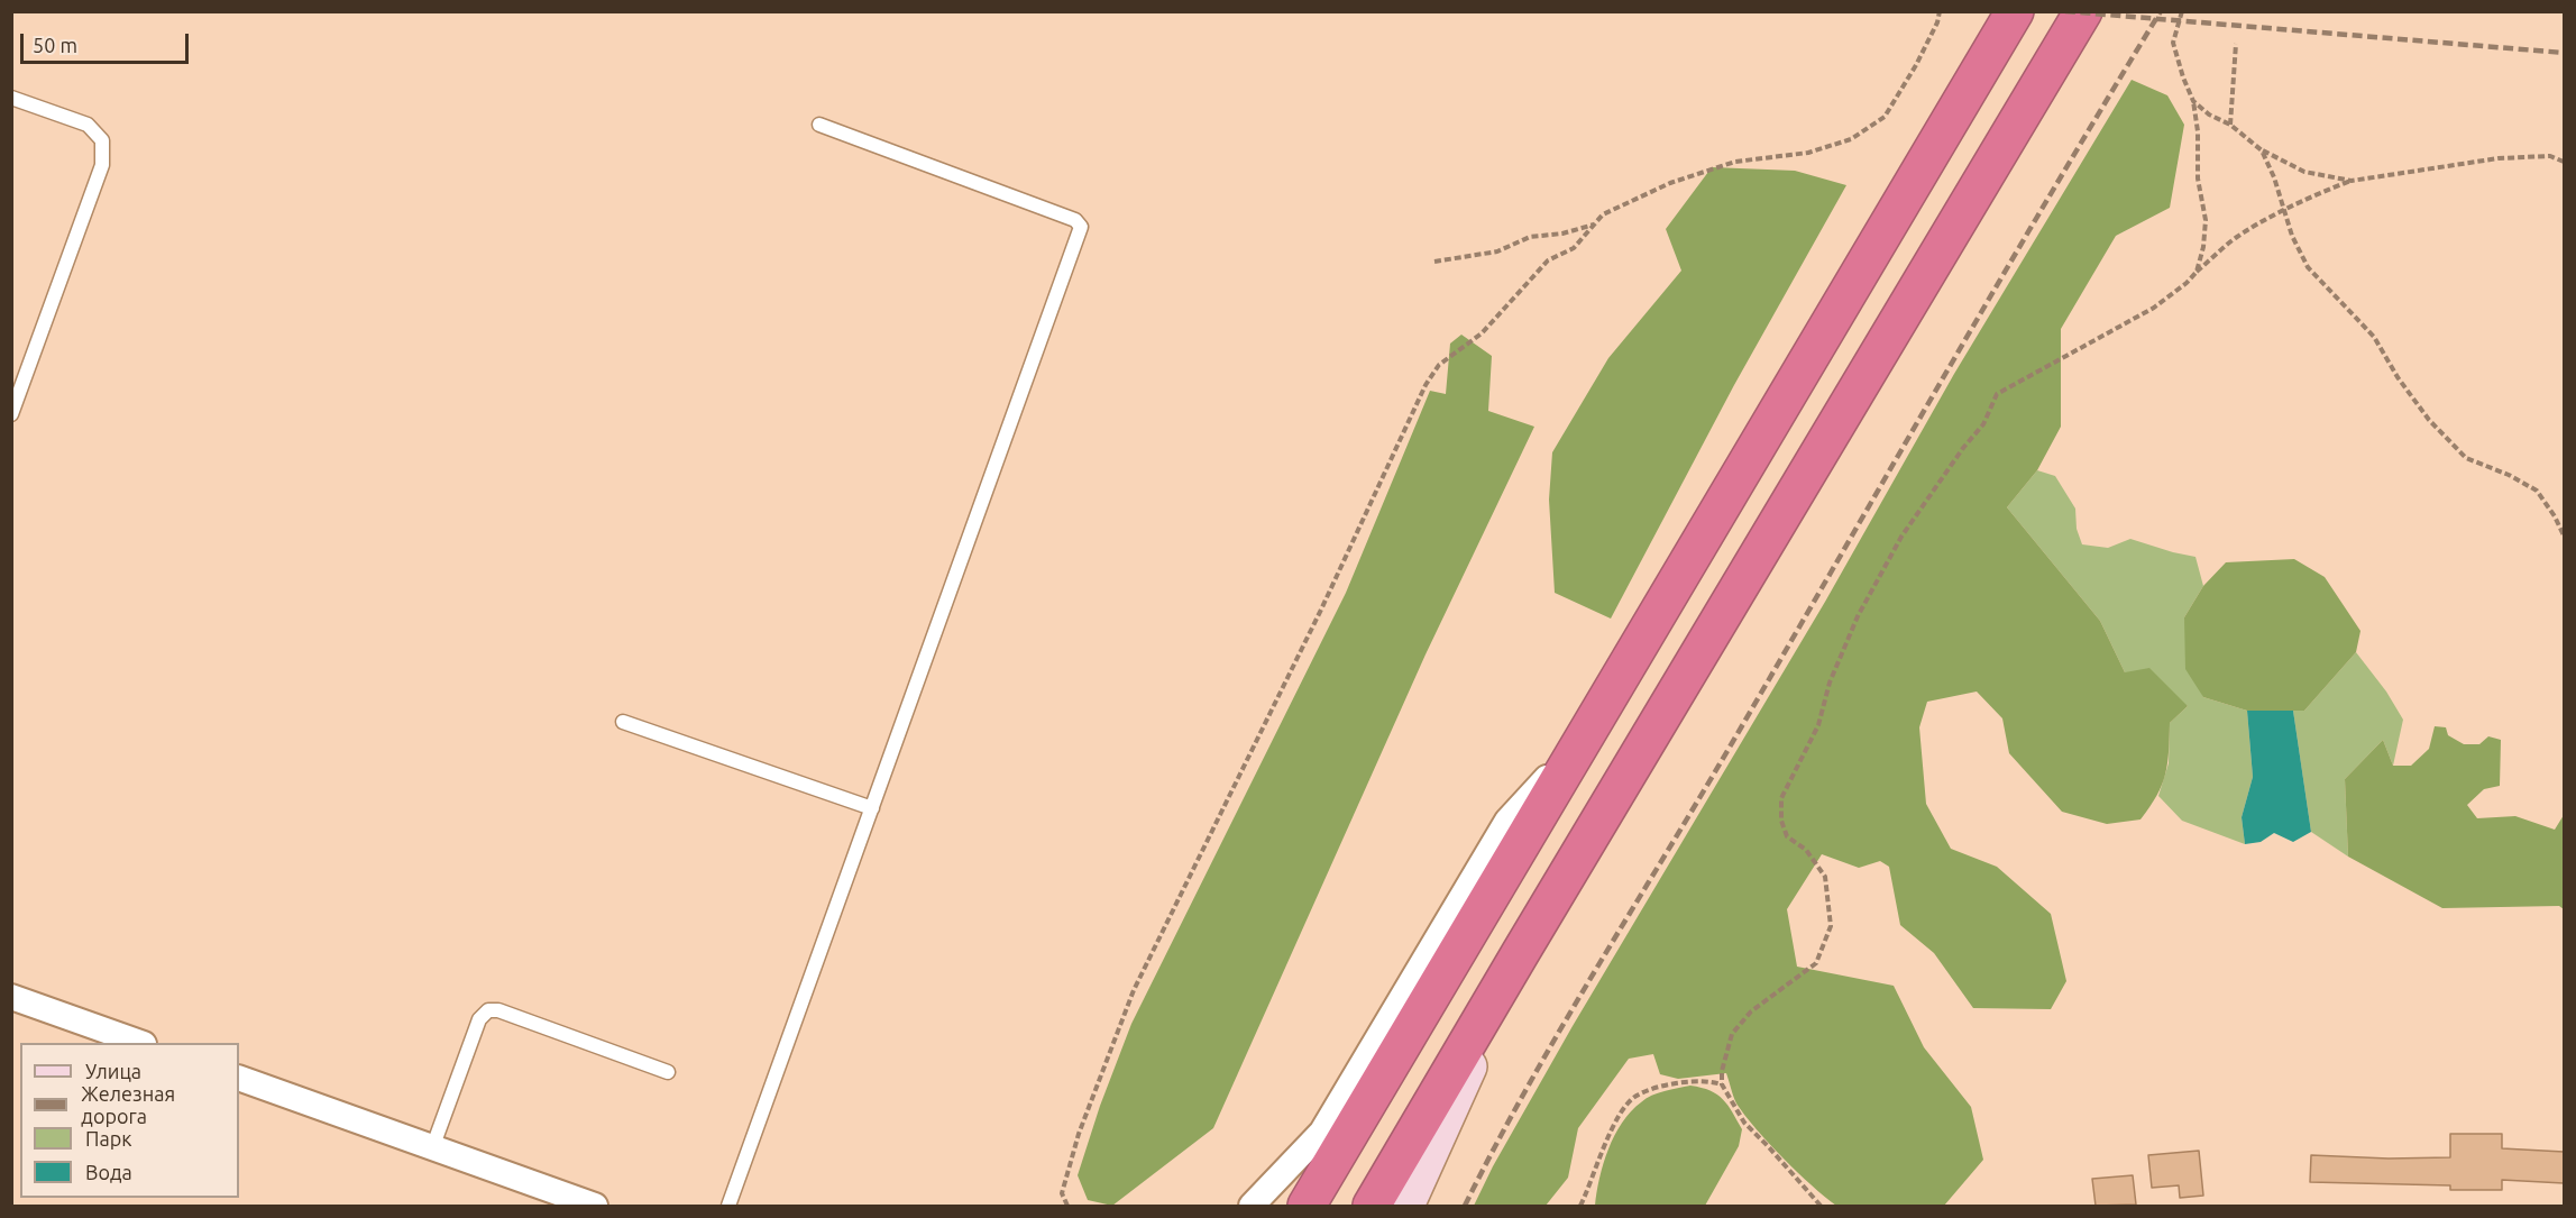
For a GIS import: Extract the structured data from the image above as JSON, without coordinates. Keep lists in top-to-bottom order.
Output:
{
  "legend": [
    "Улица",
    "Железная дорога",
    "Парк",
    "Вода"
  ],
  "scale_bar": "50 m"
}
